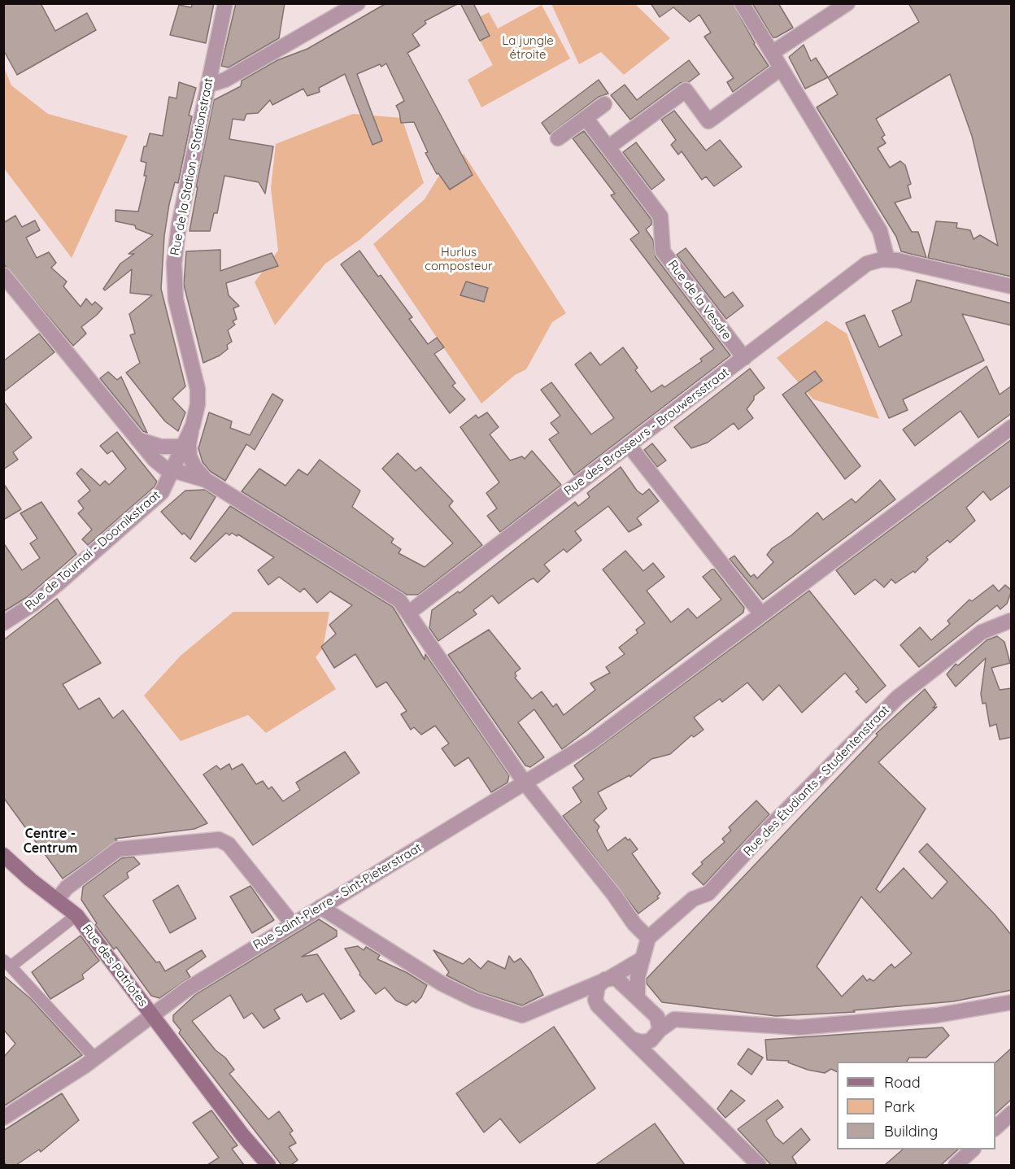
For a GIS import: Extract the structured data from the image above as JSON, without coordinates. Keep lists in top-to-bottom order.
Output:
{
  "streets": {
    "main road": ["Rue des Patriotes"],
    "street": [
      "Rue de la Station - Stationstraat",
      "Rue de la Vesdre",
      "Rue des Brasseurs - Brouwersstraat",
      "Rue de Tournai - Doornikstraat",
      "Rue des Étudiants - Studentenstraat",
      "Rue Saint-Pierre - Sint-Pieterstraat"
    ]
  },
  "crossings": [
    ["Rue de la Station - Stationstraat", "Rue de Tournai - Doornikstraat"],
    ["Rue de la Vesdre", "Rue des Brasseurs - Brouwersstraat"],
    ["Rue Saint-Pierre - Sint-Pieterstraat", "Rue des Patriotes"]
  ],
  "districts": ["Centre - Centrum"],
  "parks": ["La jungle étroite", "Hurlus composteur"],
  "legend": ["Road", "Park", "Building"]
}
